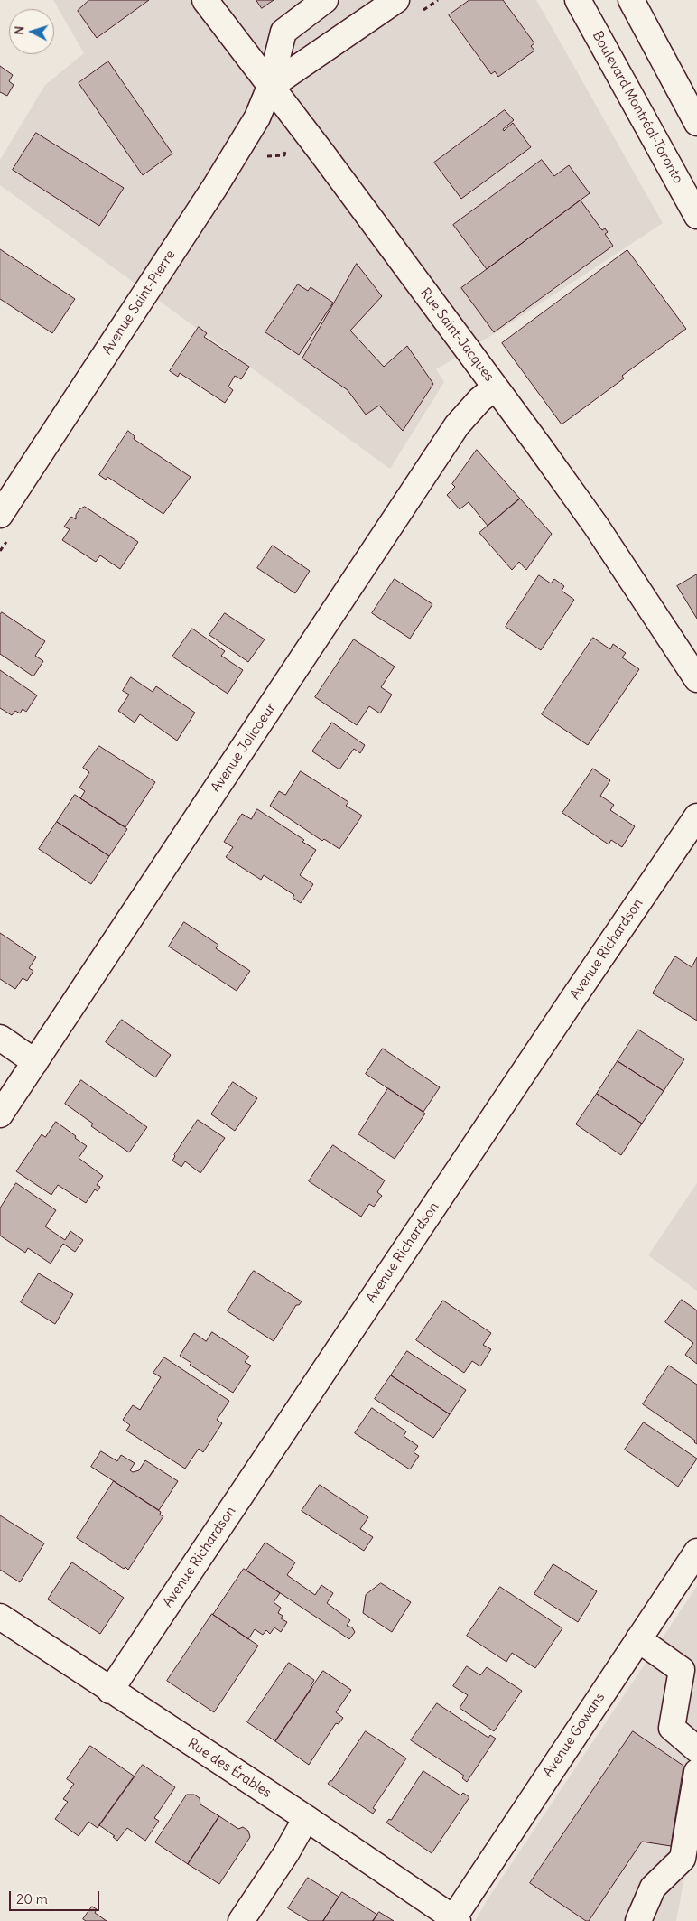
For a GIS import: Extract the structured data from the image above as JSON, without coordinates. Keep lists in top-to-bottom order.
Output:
{
  "streets": {
    "main road": [
      "Boulevard Montréal-Toronto",
      "Avenue Saint-Pierre",
      "Rue Saint-Jacques",
      "Avenue Jolicoeur",
      "Avenue Richardson",
      "Avenue Gowans",
      "Rue des Érables"
    ]
  },
  "crossings": [
    ["Avenue Saint-Pierre", "Rue Saint-Jacques"],
    ["Rue Saint-Jacques", "Avenue Jolicoeur"],
    ["Avenue Richardson", "Rue des Érables"],
    ["Avenue Gowans", "Rue des Érables"]
  ],
  "scale_bar": "20 m",
  "north": "left"
}
